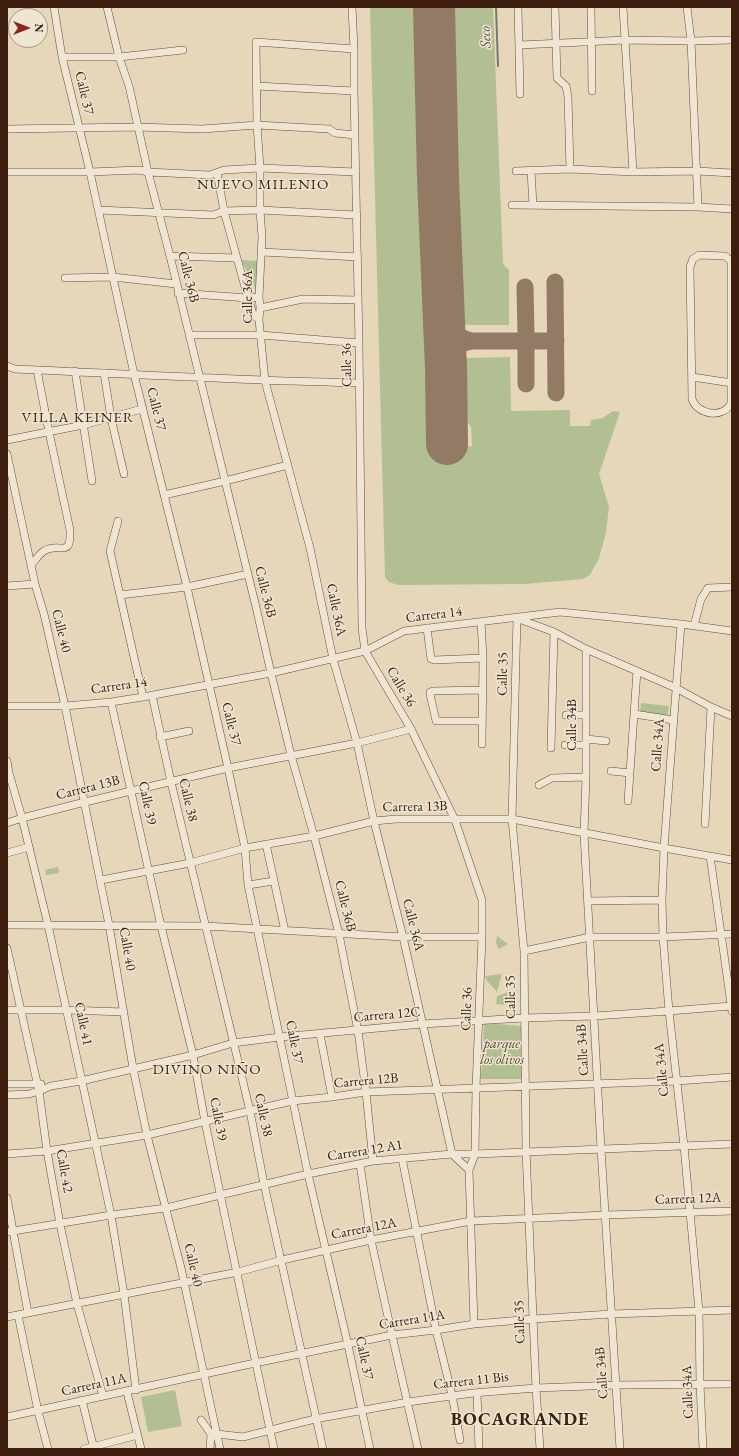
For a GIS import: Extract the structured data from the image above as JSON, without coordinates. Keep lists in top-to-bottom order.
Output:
{
  "streets": {
    "street": [
      "Calle 37",
      "Calle 36B",
      "Calle 36A",
      "Calle 36",
      "Carrera 14",
      "Calle 40",
      "Calle 35",
      "Calle 34B",
      "Calle 34A",
      "Carrera 13B",
      "Calle 38",
      "Calle 39",
      "Carrera 12C",
      "Calle 41",
      "Carrera 12B",
      "Carrera 12 A1",
      "Calle 42",
      "Carrera 12A",
      "Carrera 11A",
      "Carrera 11 Bis"
    ]
  },
  "crossings": [
    ["Calle 37", "Carrera 14"],
    ["Calle 37", "Carrera 13B"],
    ["Calle 37", "Carrera 12C"],
    ["Calle 37", "Carrera 12B"],
    ["Calle 37", "Carrera 12 A1"],
    ["Calle 37", "Carrera 12A"],
    ["Calle 37", "Carrera 11A"],
    ["Calle 37", "Carrera 11 Bis"],
    ["Calle 36B", "Carrera 14"],
    ["Calle 36B", "Carrera 13B"],
    ["Calle 36B", "Carrera 12C"],
    ["Calle 36B", "Carrera 12B"],
    ["Calle 36B", "Carrera 12 A1"],
    ["Calle 36A", "Calle 36"],
    ["Calle 36A", "Carrera 14"],
    ["Calle 36A", "Carrera 13B"],
    ["Calle 36A", "Carrera 12C"],
    ["Calle 36A", "Carrera 12B"],
    ["Calle 36A", "Carrera 12 A1"],
    ["Calle 36", "Carrera 14"],
    ["Calle 36", "Carrera 13B"],
    ["Calle 36", "Carrera 12C"],
    ["Calle 36", "Carrera 12B"],
    ["Calle 36", "Carrera 12 A1"],
    ["Calle 36", "Carrera 12A"],
    ["Calle 36", "Carrera 11A"],
    ["Carrera 14", "Calle 40"],
    ["Carrera 14", "Calle 35"],
    ["Carrera 14", "Calle 34B"],
    ["Carrera 14", "Calle 34A"],
    ["Carrera 14", "Calle 38"],
    ["Carrera 14", "Calle 39"],
    ["Calle 40", "Carrera 13B"],
    ["Calle 40", "Carrera 12C"],
    ["Calle 40", "Carrera 12B"],
    ["Calle 40", "Carrera 12 A1"],
    ["Calle 40", "Carrera 12A"],
    ["Calle 40", "Carrera 11A"],
    ["Calle 40", "Carrera 11 Bis"],
    ["Calle 35", "Carrera 13B"],
    ["Calle 35", "Carrera 12C"],
    ["Calle 35", "Carrera 12B"],
    ["Calle 35", "Carrera 12 A1"],
    ["Calle 35", "Carrera 12A"],
    ["Calle 35", "Carrera 11A"],
    ["Calle 35", "Carrera 11 Bis"],
    ["Calle 34B", "Carrera 13B"],
    ["Calle 34B", "Carrera 12C"],
    ["Calle 34B", "Carrera 12B"],
    ["Calle 34B", "Carrera 12 A1"],
    ["Calle 34B", "Carrera 12A"],
    ["Calle 34B", "Carrera 11A"],
    ["Calle 34B", "Carrera 11 Bis"],
    ["Calle 34A", "Carrera 13B"],
    ["Calle 34A", "Carrera 12C"],
    ["Calle 34A", "Carrera 12B"],
    ["Calle 34A", "Carrera 12 A1"],
    ["Calle 34A", "Carrera 12A"],
    ["Calle 34A", "Carrera 11A"],
    ["Calle 34A", "Carrera 11 Bis"],
    ["Carrera 13B", "Calle 38"],
    ["Carrera 13B", "Calle 39"],
    ["Carrera 13B", "Calle 41"],
    ["Calle 38", "Carrera 12C"],
    ["Calle 38", "Carrera 12B"],
    ["Calle 38", "Carrera 12 A1"],
    ["Calle 38", "Carrera 12A"],
    ["Calle 38", "Carrera 11A"],
    ["Calle 38", "Carrera 11 Bis"],
    ["Calle 39", "Carrera 12C"],
    ["Calle 39", "Carrera 12B"],
    ["Calle 39", "Carrera 12 A1"],
    ["Calle 39", "Carrera 12A"],
    ["Calle 39", "Carrera 11A"],
    ["Calle 39", "Carrera 11 Bis"],
    ["Carrera 12C", "Calle 41"],
    ["Carrera 12C", "Calle 42"],
    ["Calle 41", "Carrera 12B"],
    ["Calle 41", "Carrera 12 A1"],
    ["Calle 41", "Carrera 12A"],
    ["Calle 41", "Carrera 11A"],
    ["Carrera 12B", "Calle 42"],
    ["Carrera 12 A1", "Calle 42"],
    ["Calle 42", "Carrera 12A"],
    ["Calle 42", "Carrera 11A"]
  ],
  "districts": [
    "NUEVO MILENIO",
    "VILLA KEINER",
    "DIVINO NIÑO",
    "BOCAGRANDE"
  ],
  "water": ["Seco"],
  "parks": ["parque los olivos"],
  "north": "right"
}
